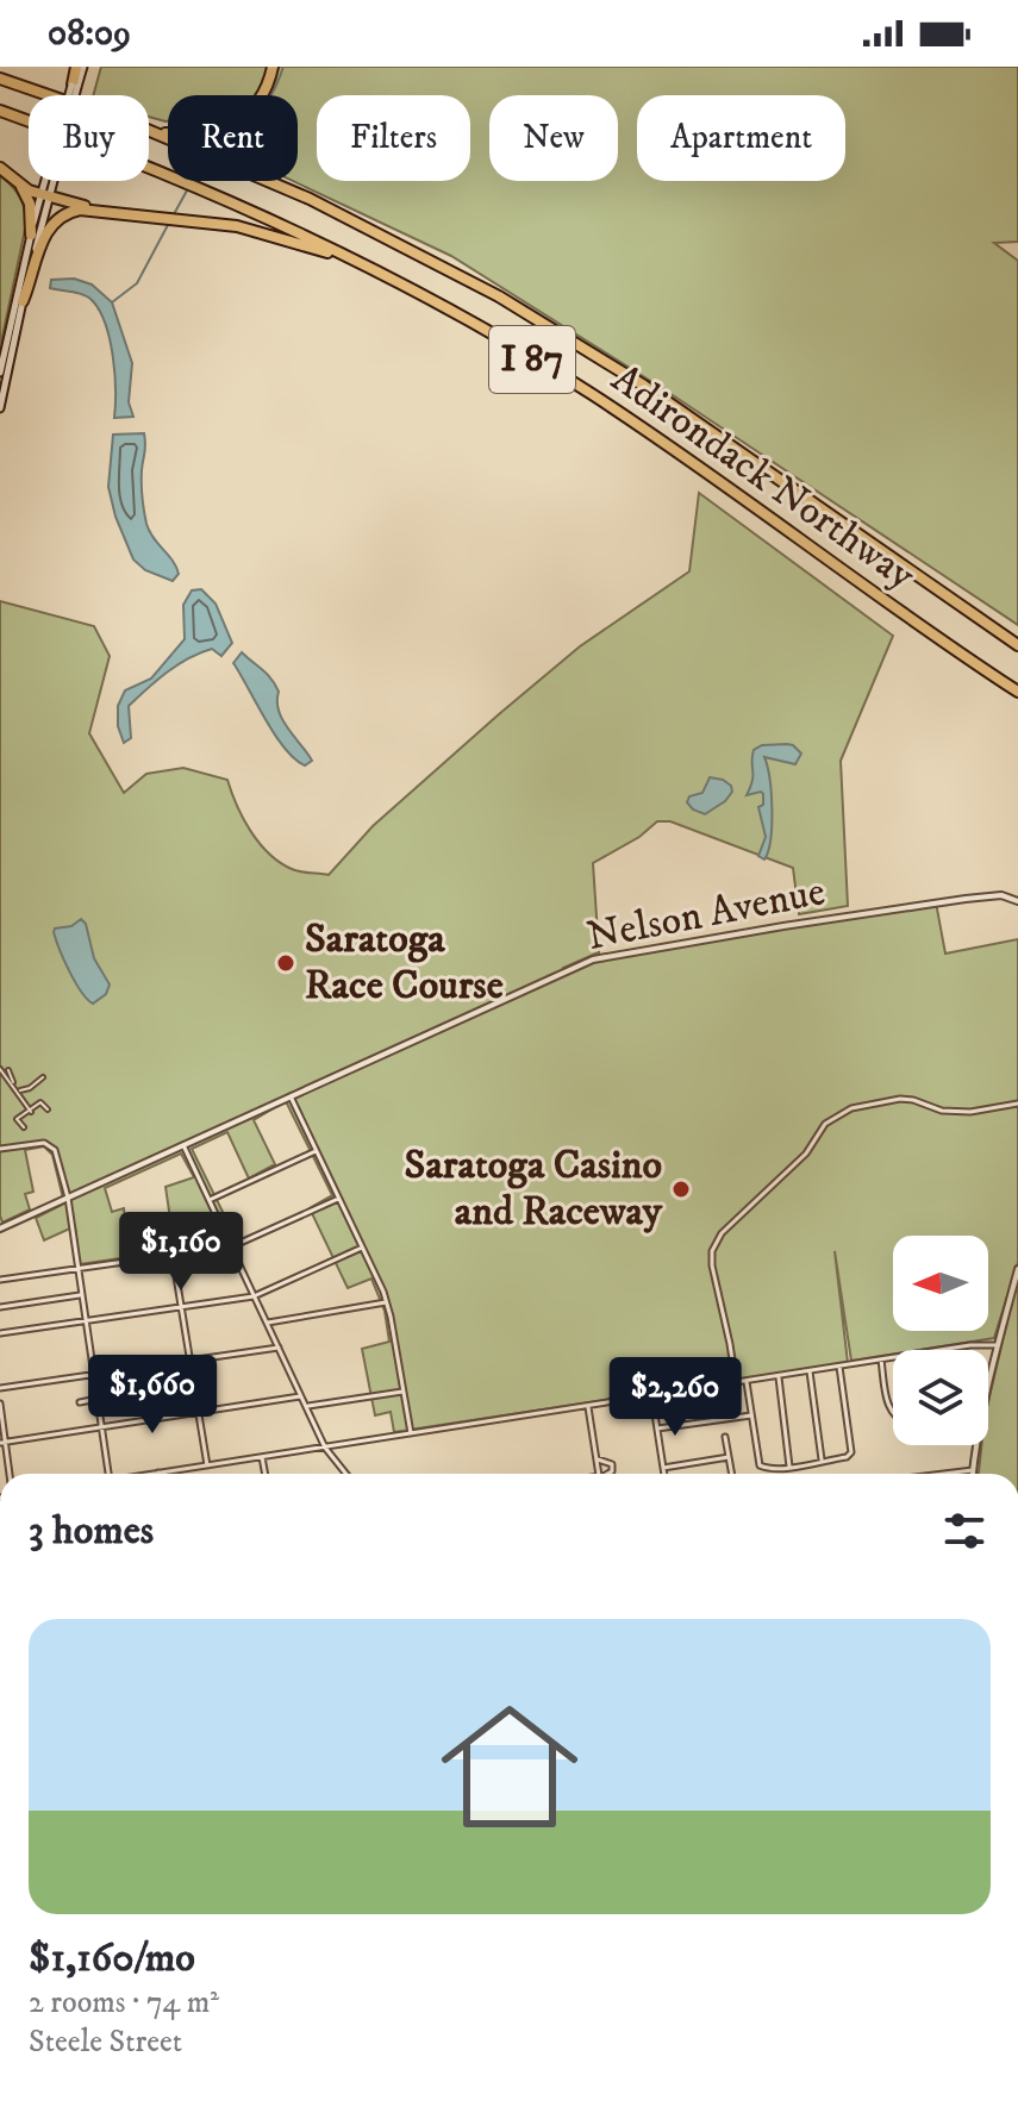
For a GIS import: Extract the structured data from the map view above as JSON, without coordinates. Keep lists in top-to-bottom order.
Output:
{
  "streets": {
    "highway": ["I 87", "Adirondack Northway"],
    "street": ["Nelson Avenue"]
  },
  "places": ["Saratoga Race Course", "Saratoga Casino and Raceway"],
  "north": "left",
  "page": {
    "status": "08:09",
    "chip": [
      "Buy",
      "Rent",
      "Filters",
      "New",
      "Apartment"
    ],
    "price": ["$1,160", "$1,660", "$2,260"],
    "heading": "3 homes",
    "list": [
      {
        "name": "$1,160/mo",
        "note": "2 rooms · 74 m² · Steele Street"
      }
    ]
  }
}
